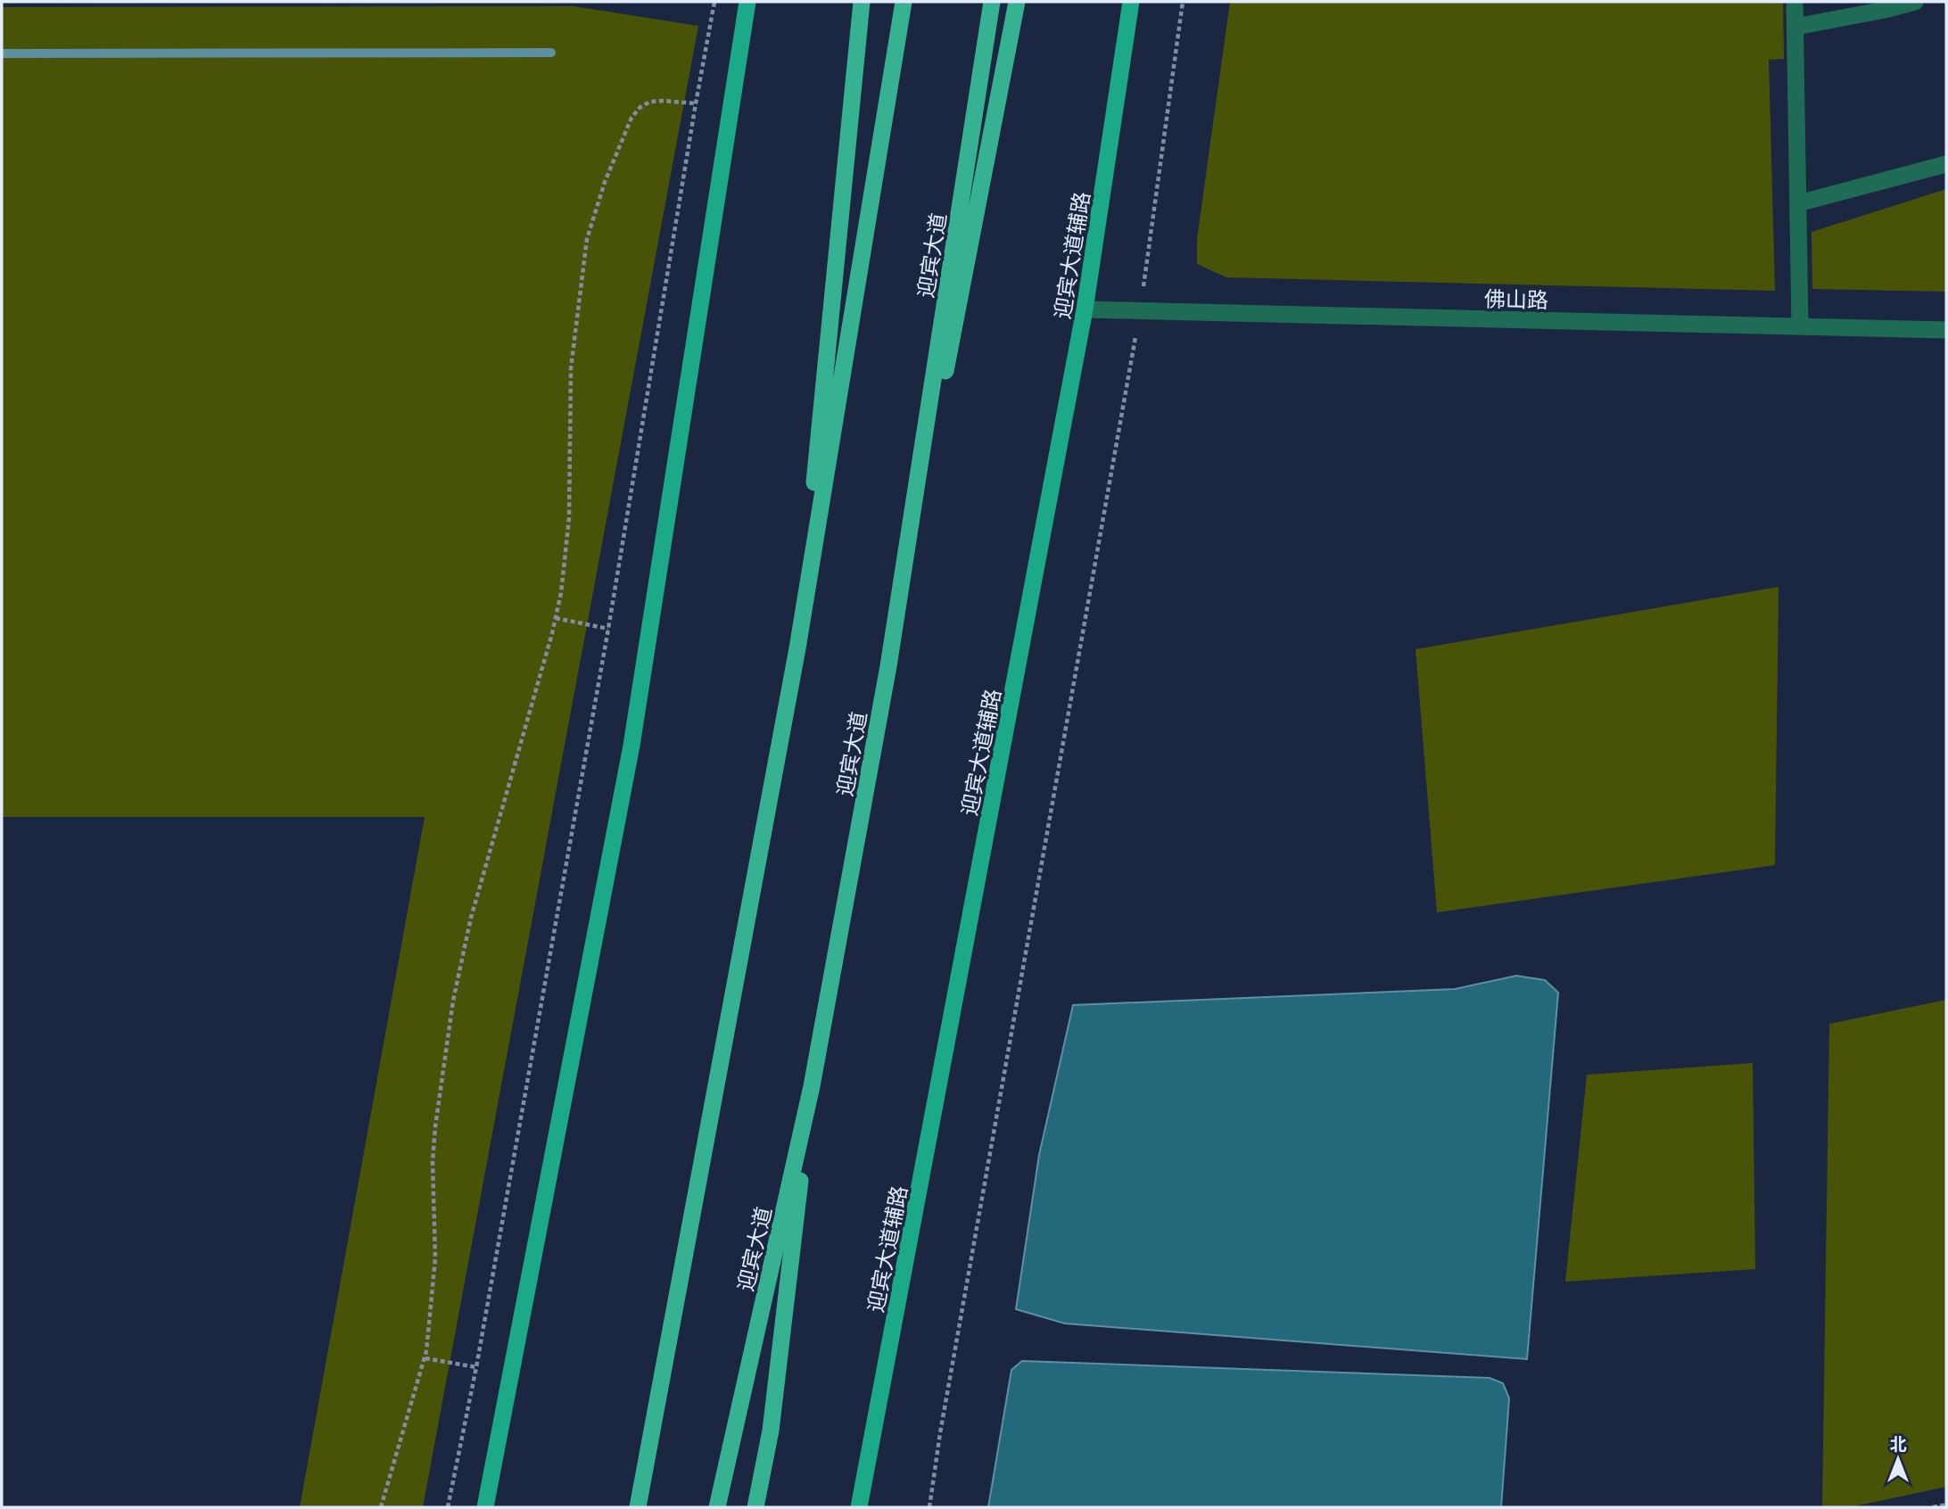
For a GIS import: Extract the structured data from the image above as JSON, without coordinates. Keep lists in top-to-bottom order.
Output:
{
  "streets": {
    "highway": ["迎宾大道"],
    "main road": ["迎宾大道辅路"],
    "street": ["佛山路"]
  },
  "crossings": [
    ["迎宾大道辅路", "佛山路"]
  ],
  "north": "top"
}
